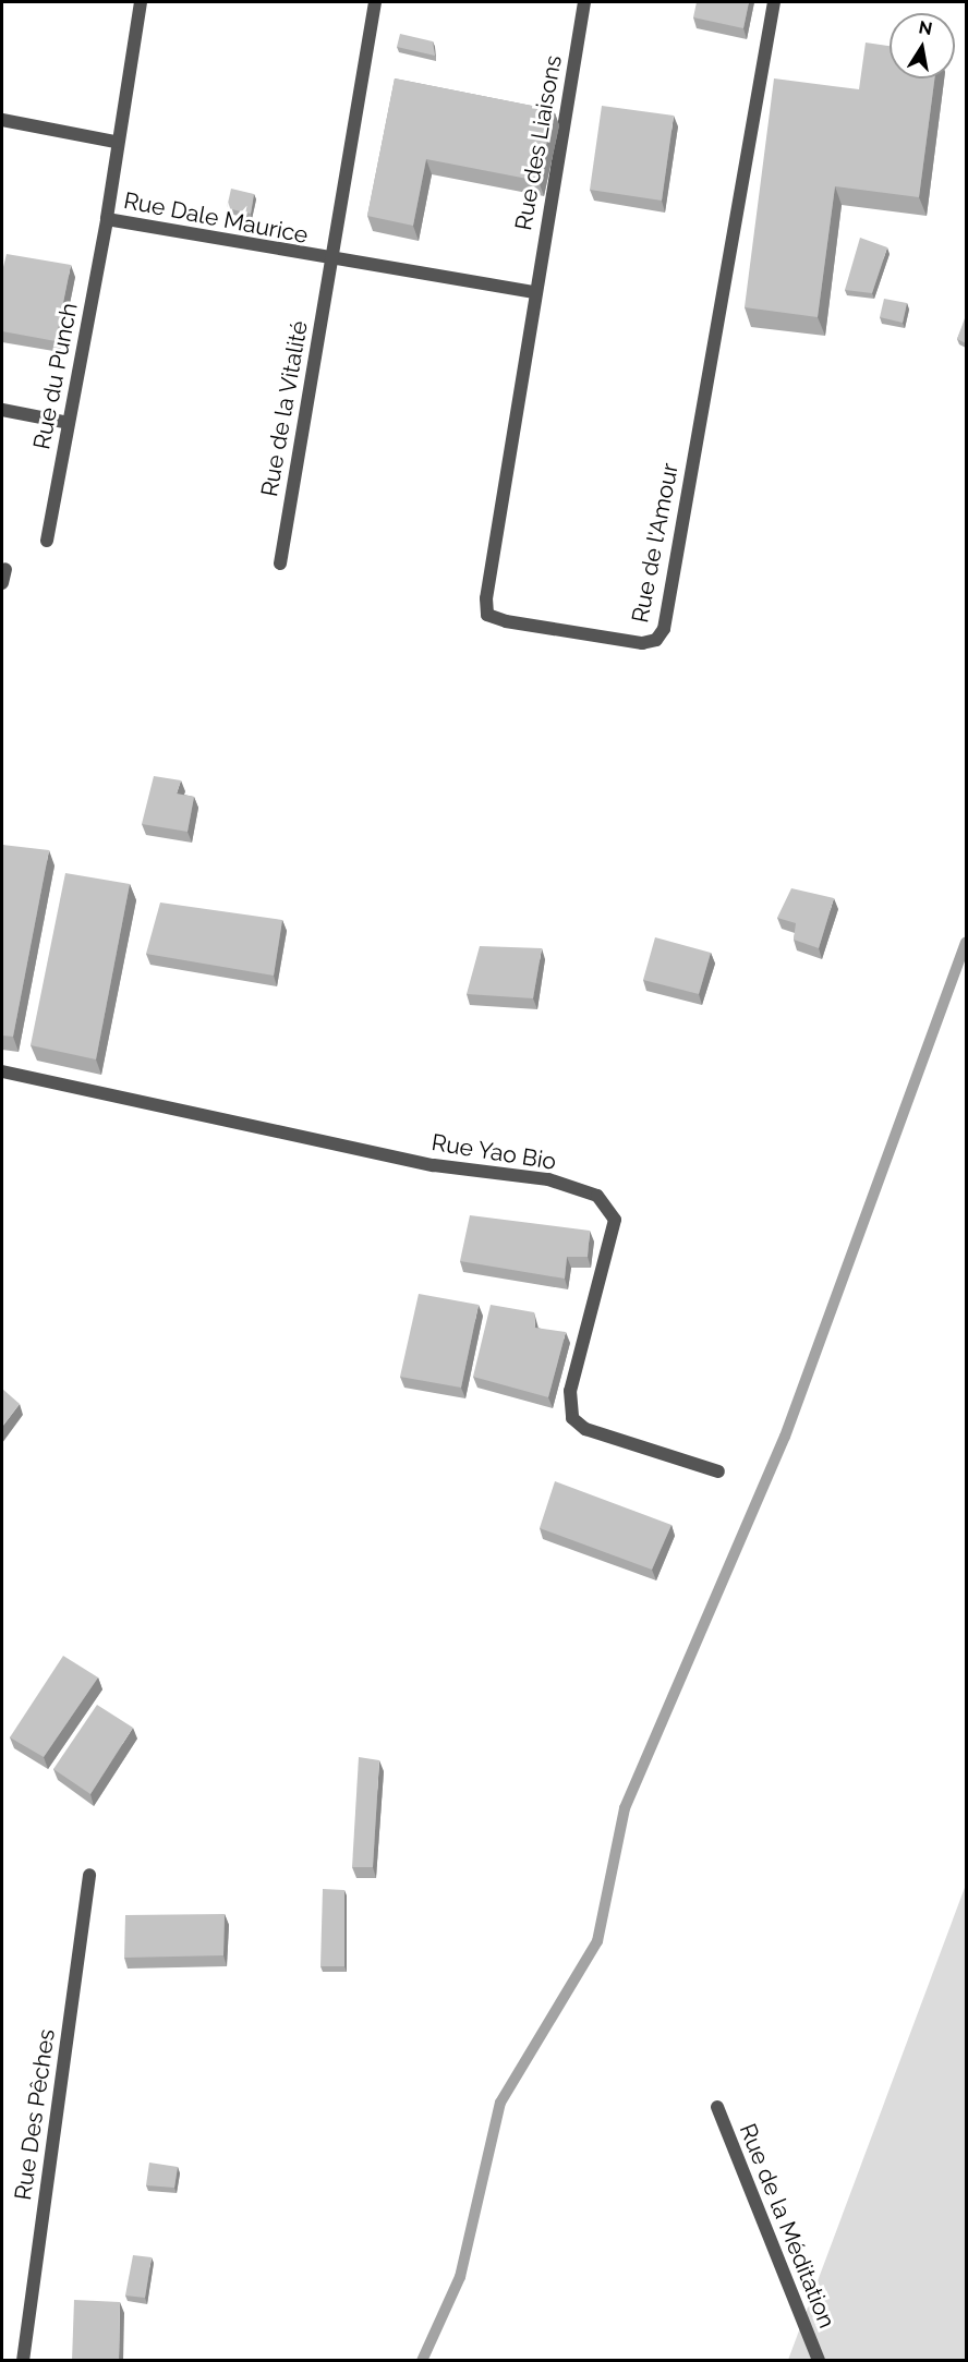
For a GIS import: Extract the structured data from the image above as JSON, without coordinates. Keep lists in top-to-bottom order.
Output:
{
  "streets": {
    "street": [
      "Rue des Liaisons",
      "Rue Dale Maurice",
      "Rue du Punch",
      "Rue de la Vitalité",
      "Rue de l'Amour",
      "Rue Yao Bio",
      "Rue Des Pêches",
      "Rue de la Méditation"
    ]
  },
  "crossings": [
    ["Rue des Liaisons", "Rue Dale Maurice"],
    ["Rue des Liaisons", "Rue de l'Amour"],
    ["Rue Dale Maurice", "Rue du Punch"],
    ["Rue Dale Maurice", "Rue de la Vitalité"],
    ["Rue Dale Maurice", "Rue de l'Amour"]
  ],
  "north": "top"
}
